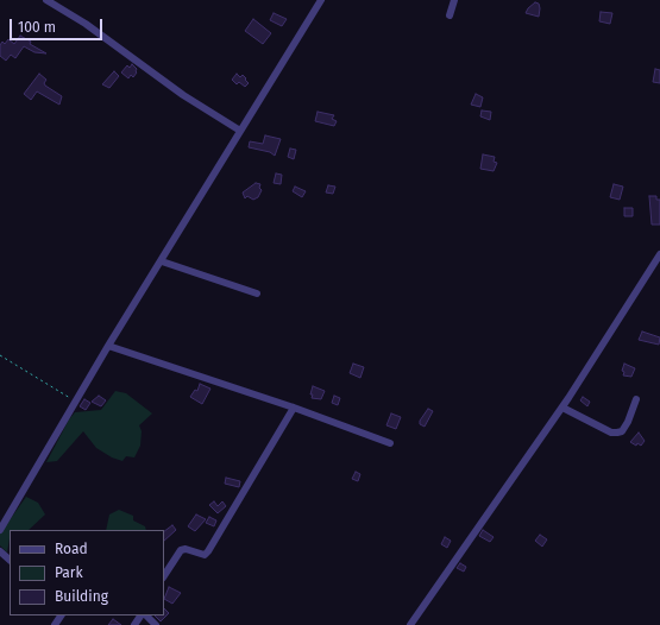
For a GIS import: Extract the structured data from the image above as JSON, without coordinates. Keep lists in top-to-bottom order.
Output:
{
  "legend": ["Road", "Park", "Building"],
  "scale_bar": "100 m"
}
